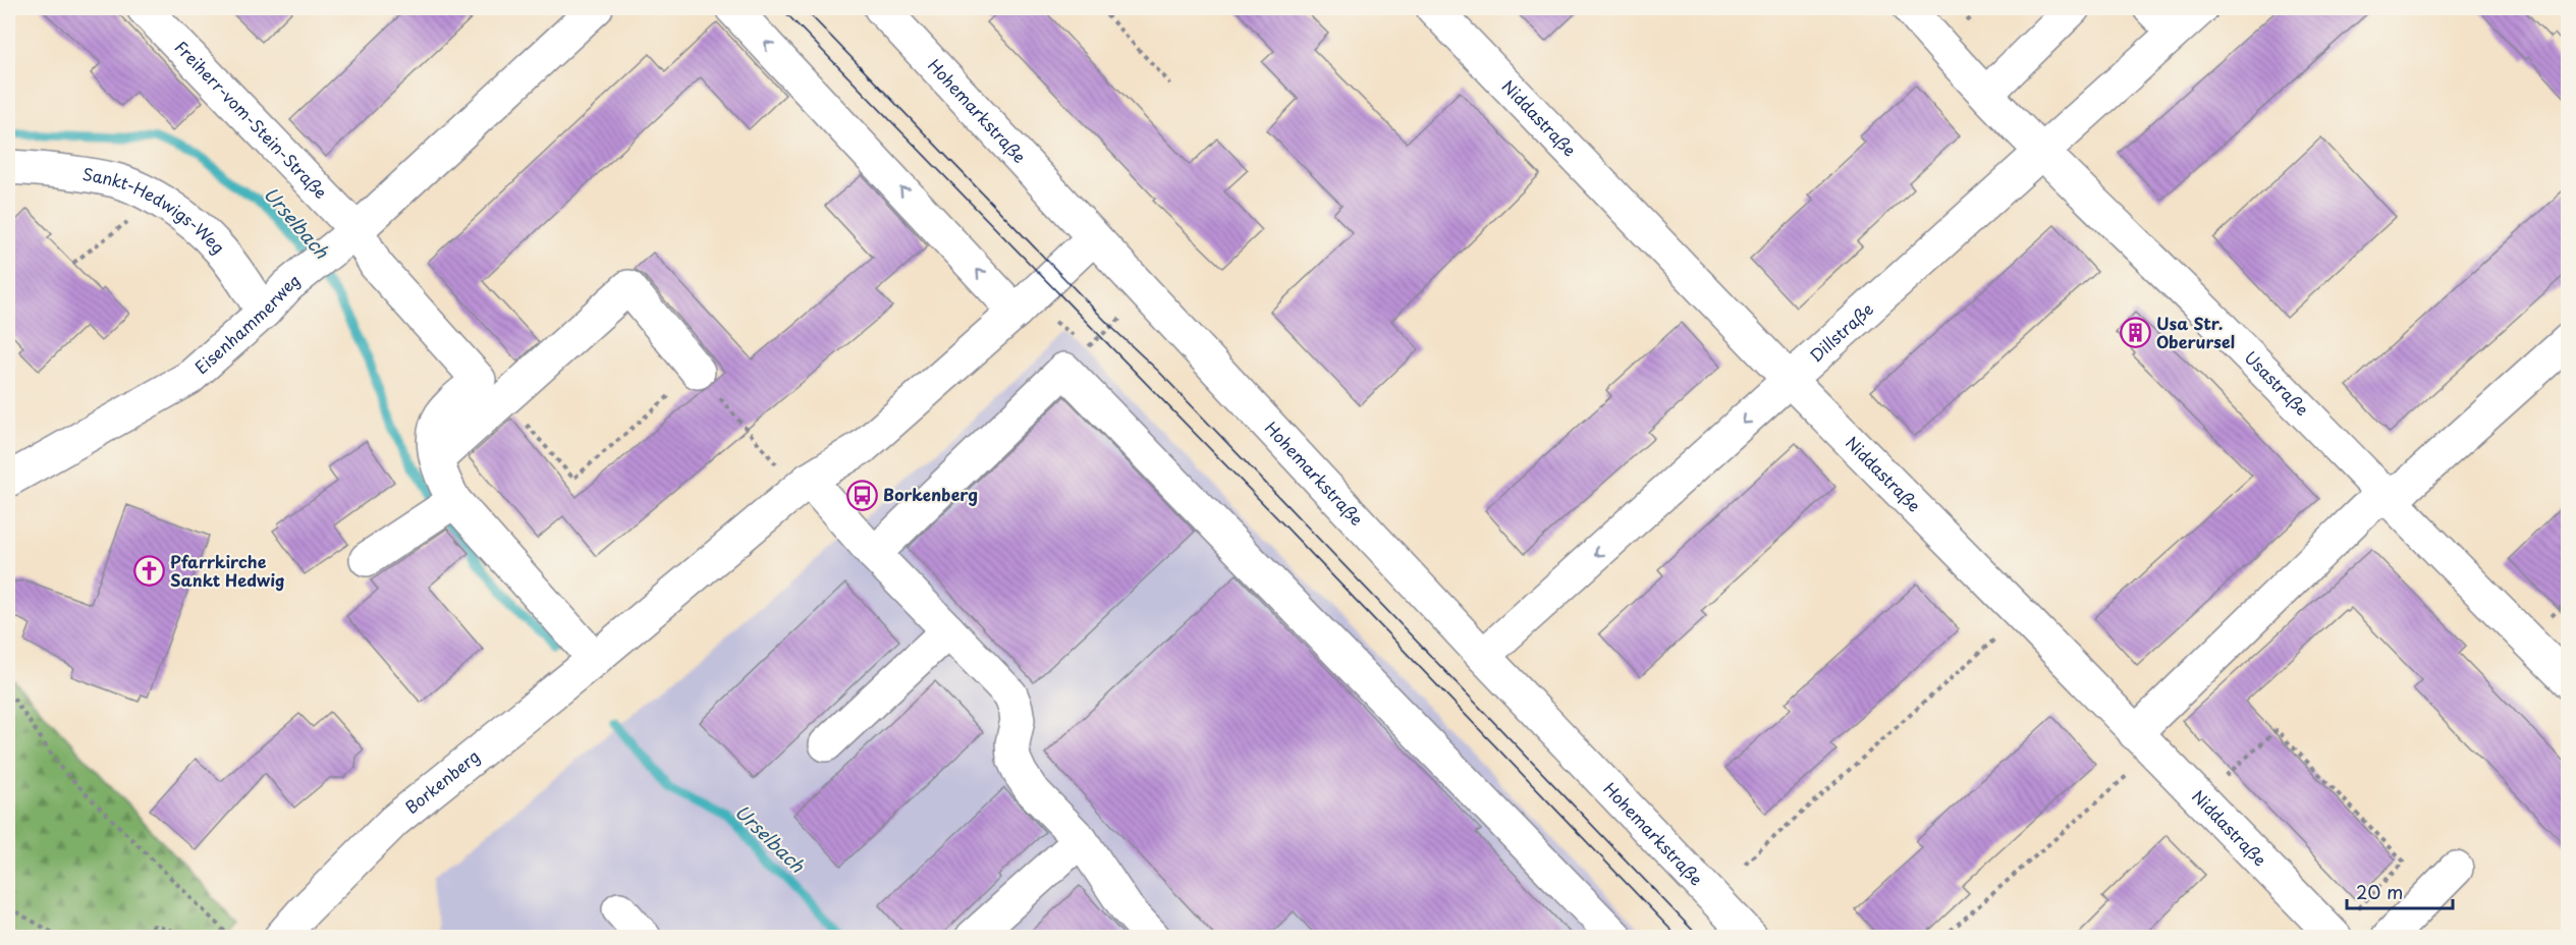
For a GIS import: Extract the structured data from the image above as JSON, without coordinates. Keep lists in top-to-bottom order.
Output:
{
  "streets": {
    "street": [
      "Hohemarkstraße",
      "Niddastraße",
      "Freiherr-vom-Stein-Straße",
      "Sankt-Hedwigs-Weg",
      "Eisenhammerweg",
      "Dillstraße",
      "Usastraße",
      "Borkenberg"
    ]
  },
  "crossings": [
    ["Hohemarkstraße", "Dillstraße"],
    ["Hohemarkstraße", "Borkenberg"],
    ["Niddastraße", "Dillstraße"],
    ["Freiherr-vom-Stein-Straße", "Eisenhammerweg"],
    ["Sankt-Hedwigs-Weg", "Eisenhammerweg"],
    ["Dillstraße", "Usastraße"]
  ],
  "one_way": ["Dillstraße"],
  "water": ["Urselbach"],
  "places": {
    "building": ["Usa Str. Oberursel"],
    "bus stop": ["Borkenberg"],
    "church": ["Pfarrkirche Sankt Hedwig"]
  },
  "scale_bar": "20 m"
}
